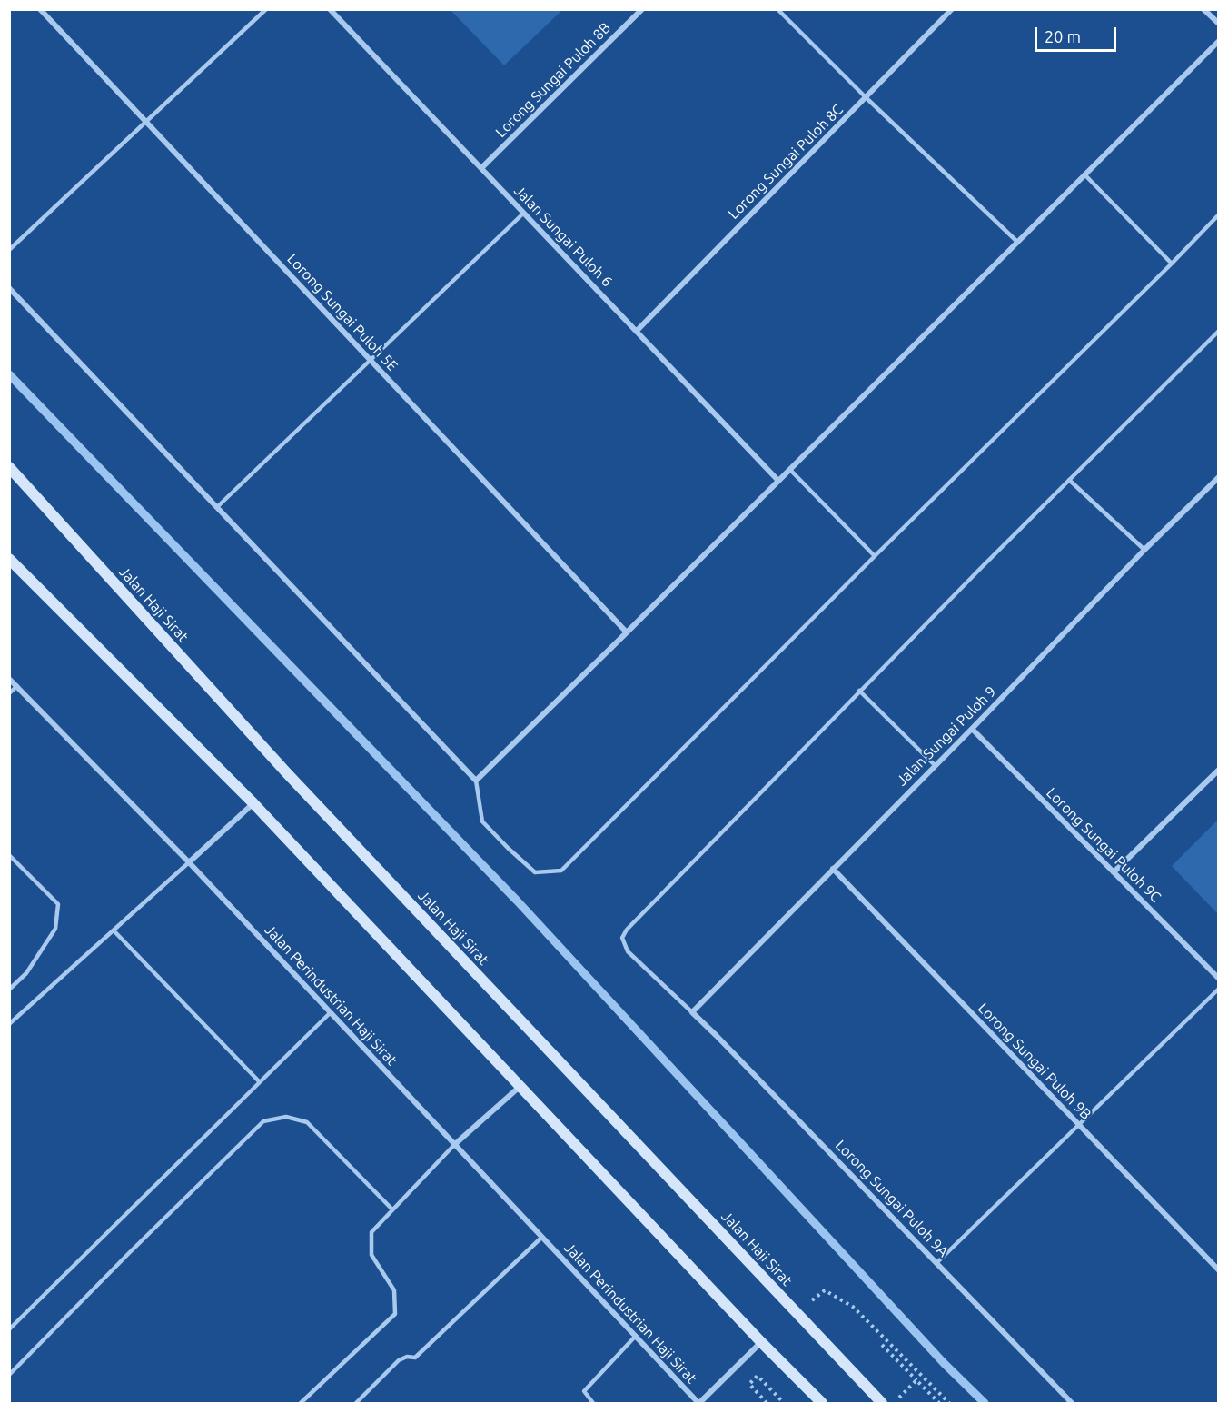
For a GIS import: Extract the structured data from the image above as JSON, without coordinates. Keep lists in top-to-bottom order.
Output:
{
  "streets": {
    "main road": ["Jalan Haji Sirat"],
    "street": [
      "Lorong Sungai Puloh 8B",
      "Lorong Sungai Puloh 8C",
      "Jalan Sungai Puloh 6",
      "Lorong Sungai Puloh 5E",
      "Jalan Sungai Puloh 9",
      "Lorong Sungai Puloh 9C",
      "Jalan Perindustrian Haji Sirat",
      "Lorong Sungai Puloh 9B",
      "Lorong Sungai Puloh 9A"
    ]
  },
  "crossings": [
    ["Lorong Sungai Puloh 8B", "Jalan Sungai Puloh 6"],
    ["Lorong Sungai Puloh 8C", "Jalan Sungai Puloh 6"],
    ["Jalan Sungai Puloh 9", "Lorong Sungai Puloh 9C"],
    ["Jalan Sungai Puloh 9", "Lorong Sungai Puloh 9B"],
    ["Jalan Sungai Puloh 9", "Lorong Sungai Puloh 9A"]
  ],
  "scale_bar": "20 m"
}
